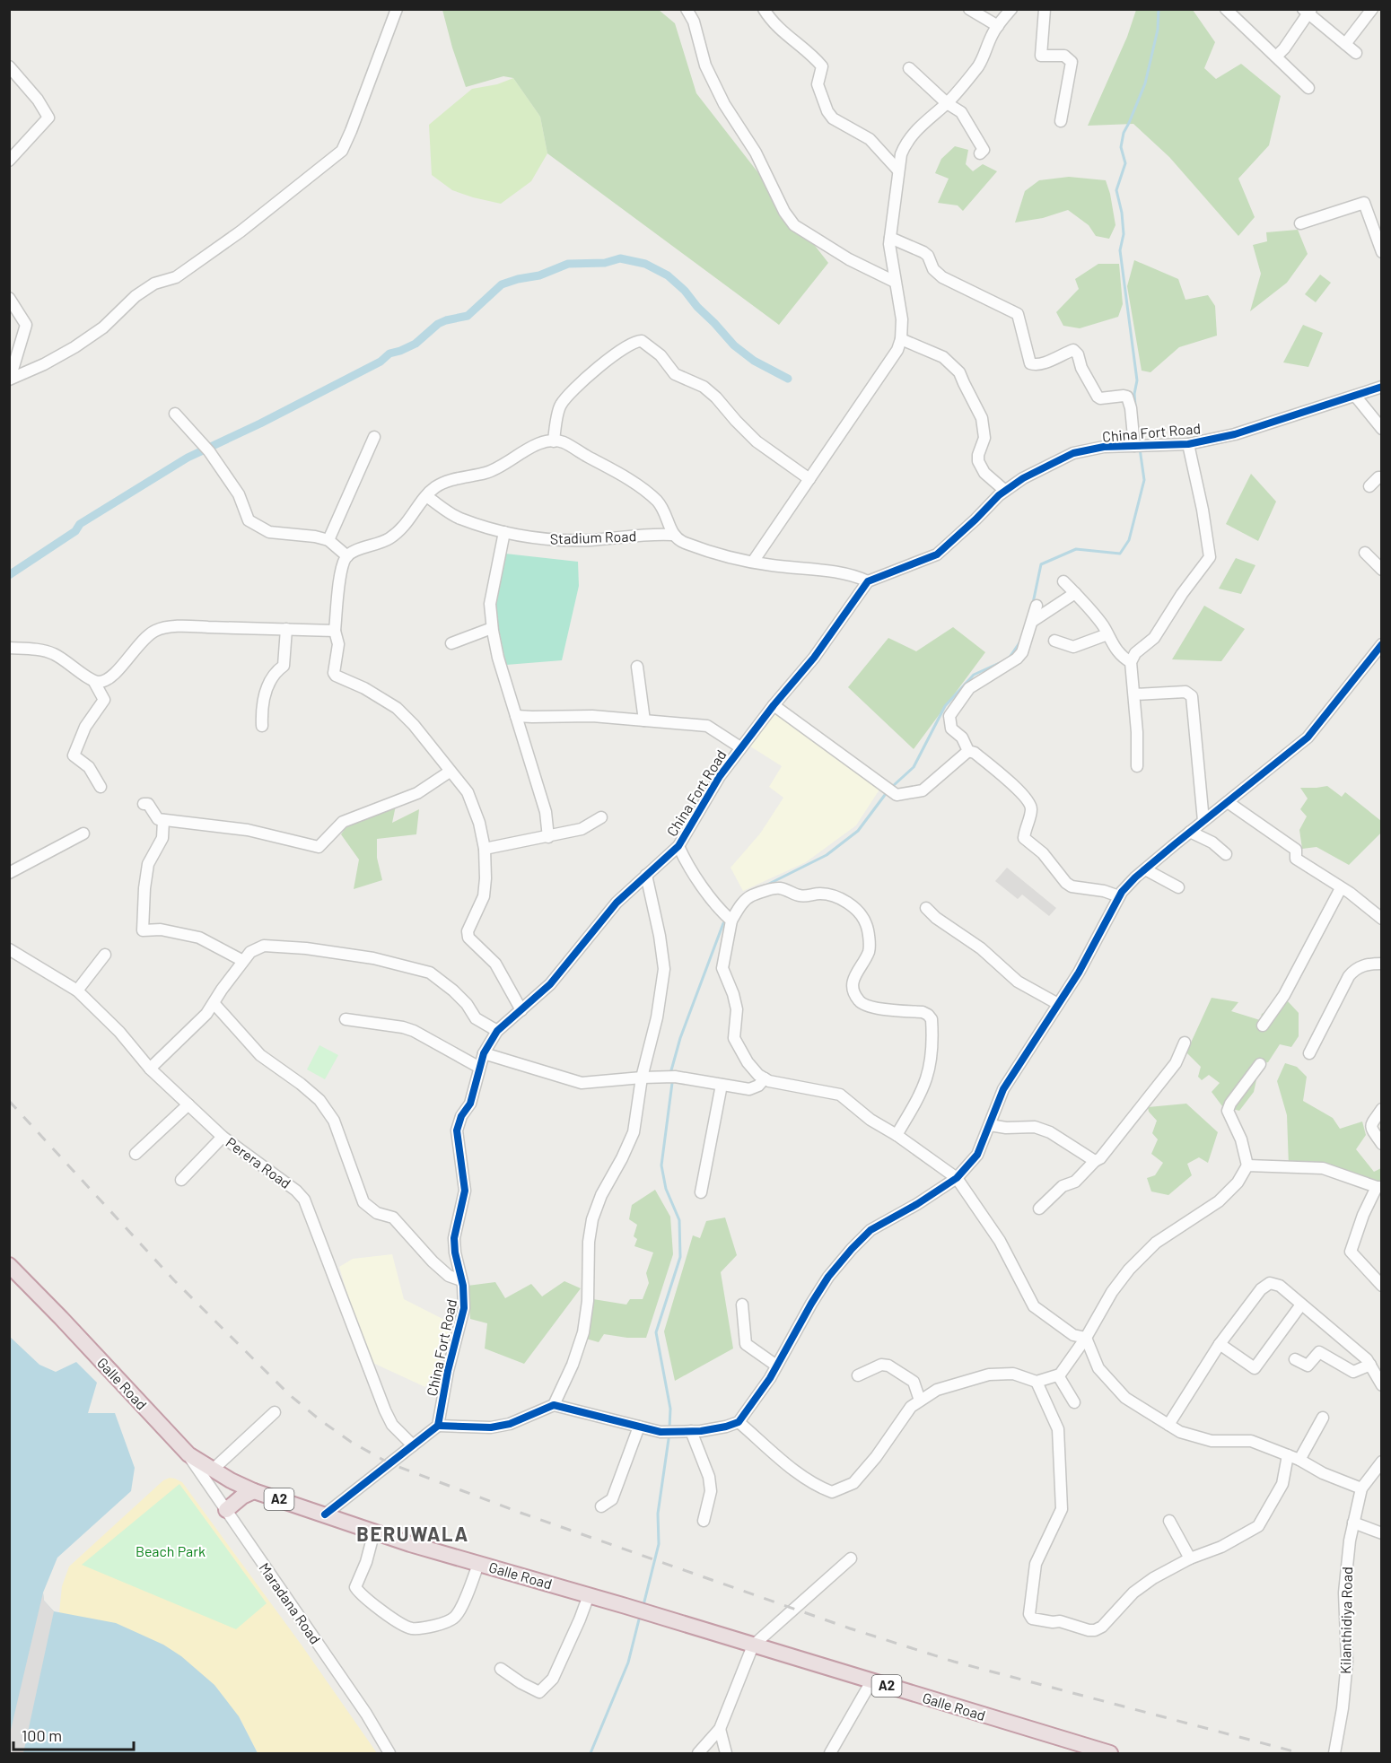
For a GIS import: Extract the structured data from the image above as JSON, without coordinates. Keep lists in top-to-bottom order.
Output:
{
  "streets": {
    "highway": ["Galle Road", "A2"],
    "street": [
      "China Fort Road",
      "Stadium Road",
      "Perera Road",
      "Maradana Road",
      "Kilanthidiya Road"
    ]
  },
  "crossings": [
    ["Galle Road", "Maradana Road"]
  ],
  "districts": ["BERUWALA"],
  "parks": ["Beach Park"],
  "scale_bar": "100 m"
}
